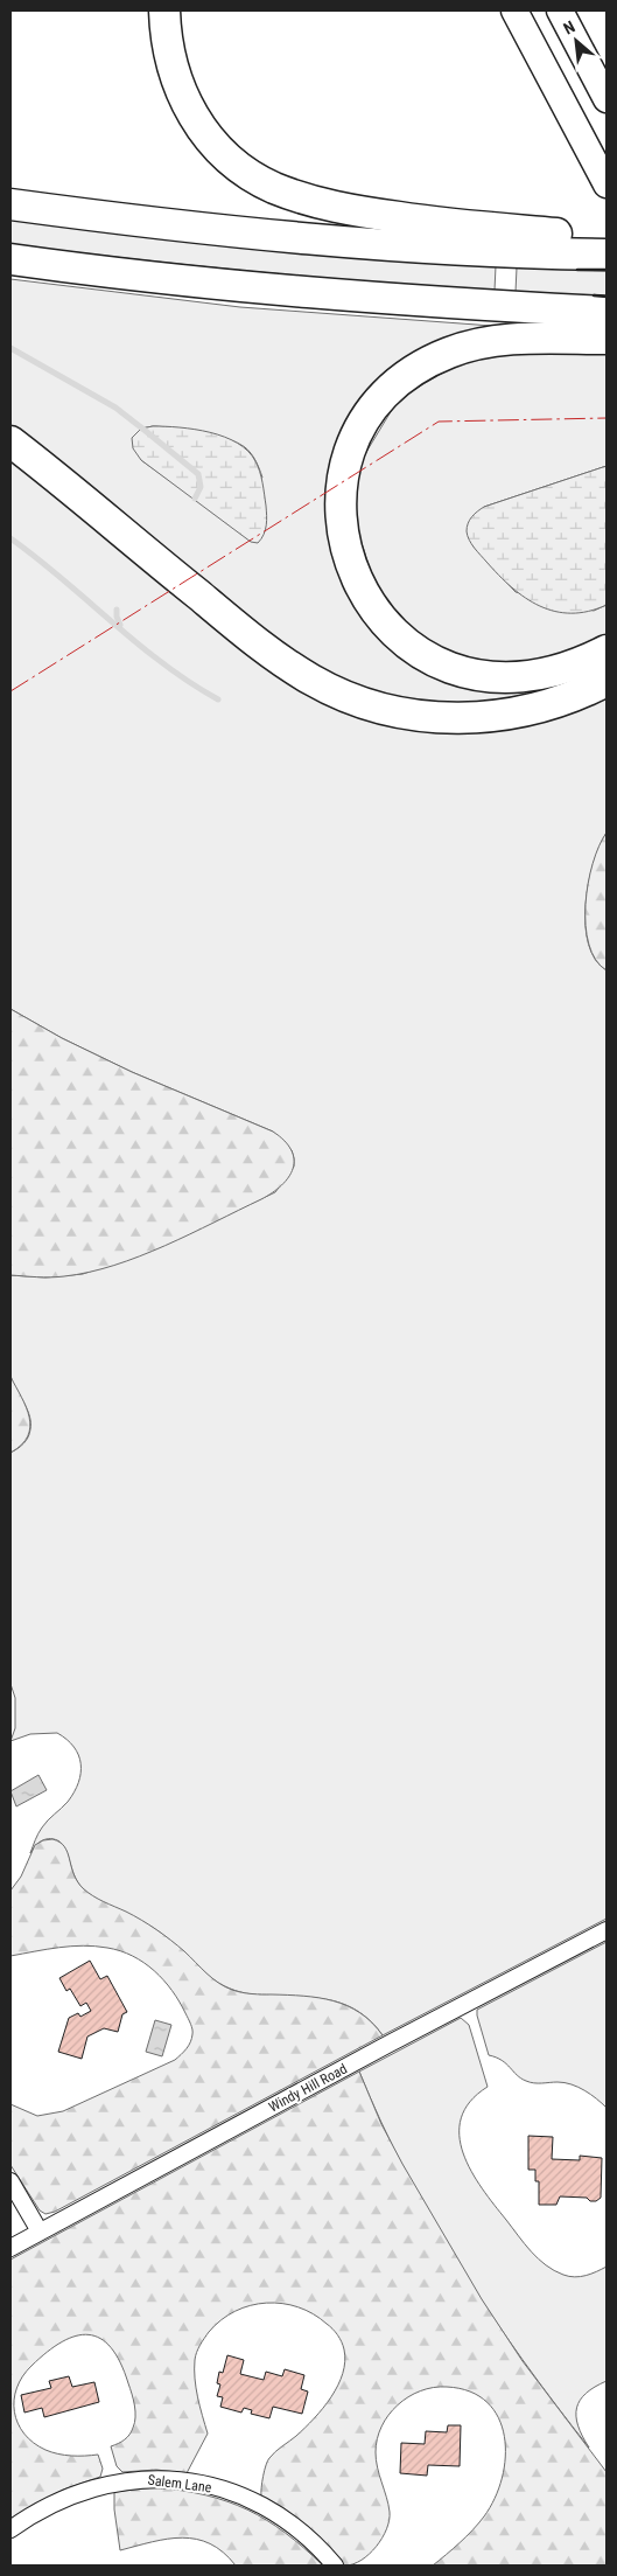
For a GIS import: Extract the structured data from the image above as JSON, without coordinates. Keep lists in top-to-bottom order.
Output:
{
  "streets": {
    "street": ["Windy Hill Road", "Salem Lane"]
  },
  "north": "top left"
}
